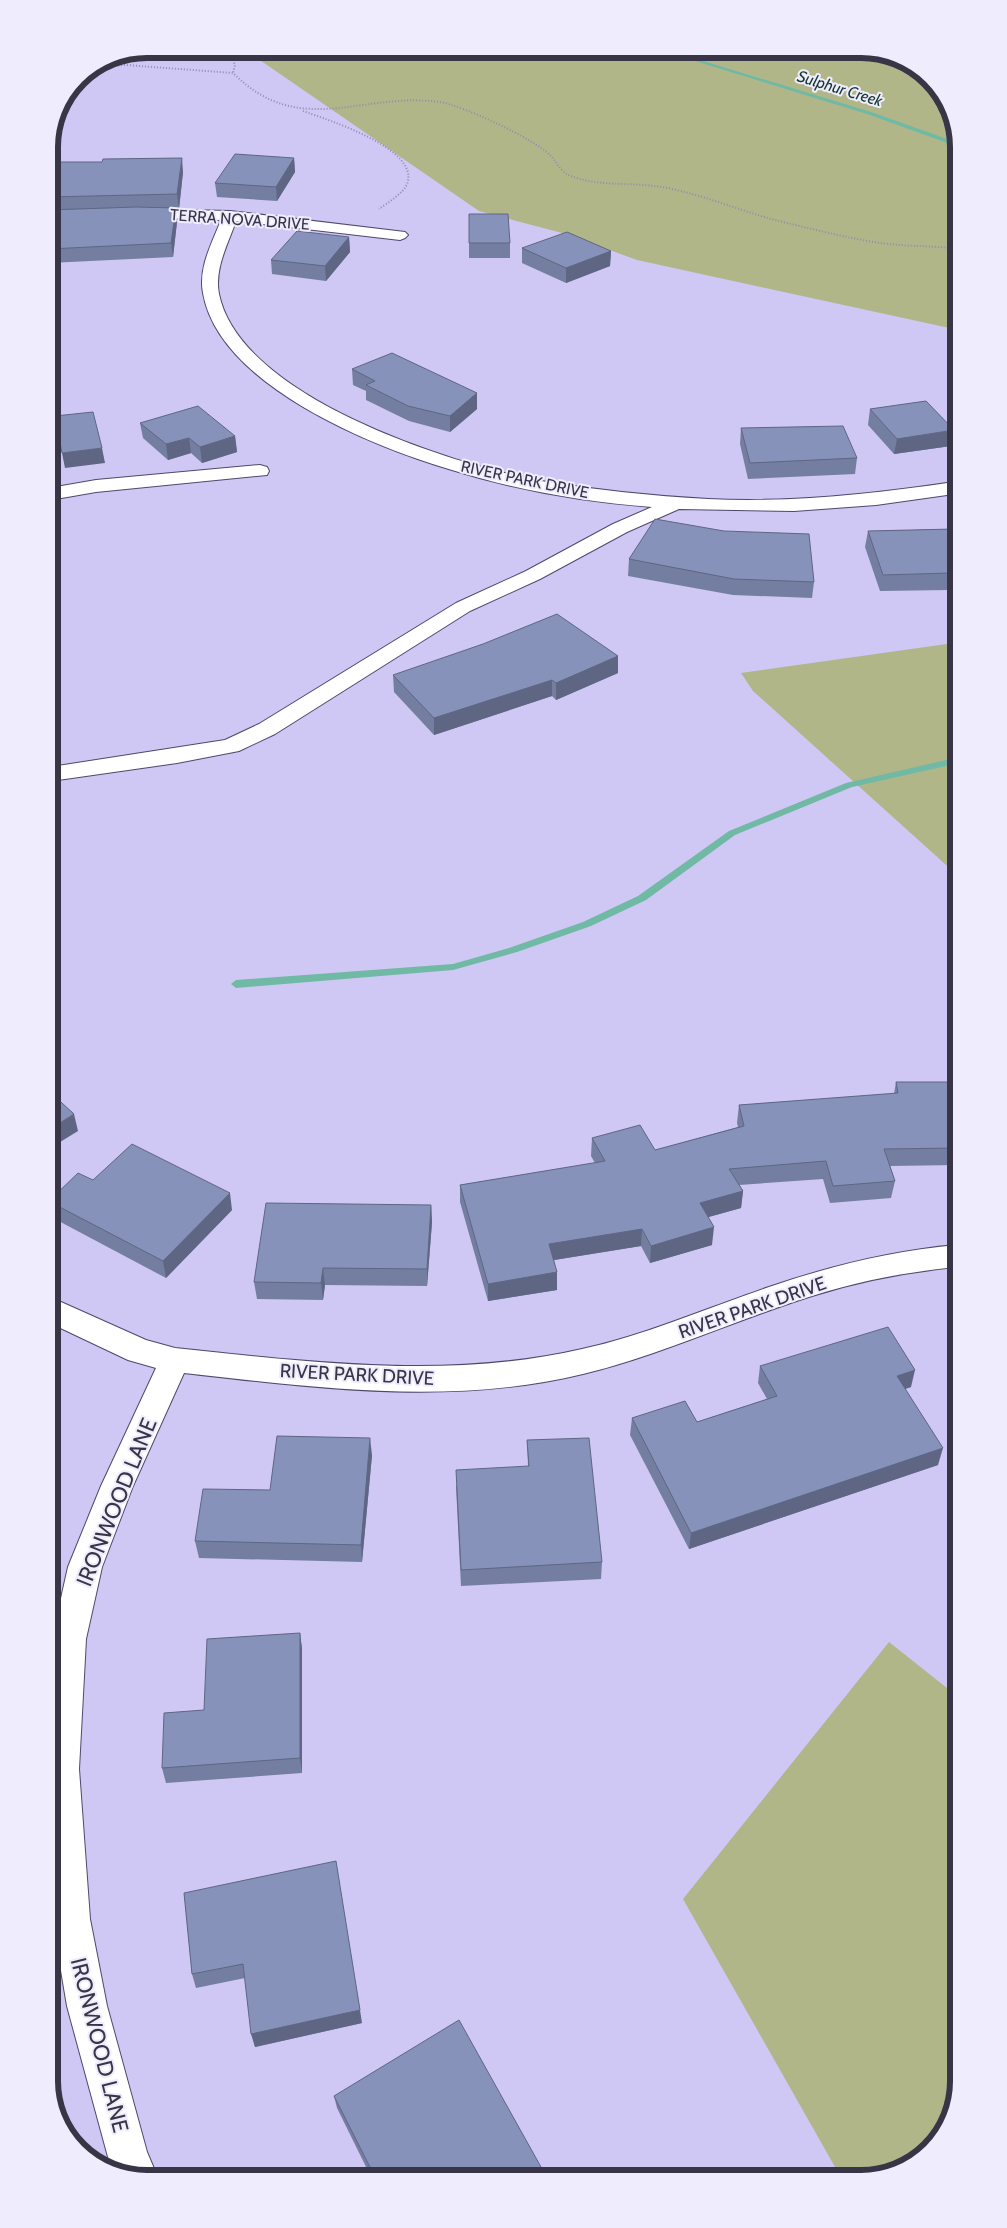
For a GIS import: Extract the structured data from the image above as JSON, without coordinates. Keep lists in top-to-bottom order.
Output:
{
  "streets": {
    "street": ["TERRA NOVA DRIVE", "RIVER PARK DRIVE", "IRONWOOD LANE"]
  },
  "crossings": [
    ["TERRA NOVA DRIVE", "RIVER PARK DRIVE"],
    ["RIVER PARK DRIVE", "IRONWOOD LANE"]
  ],
  "water": ["Sulphur Creek"]
}
